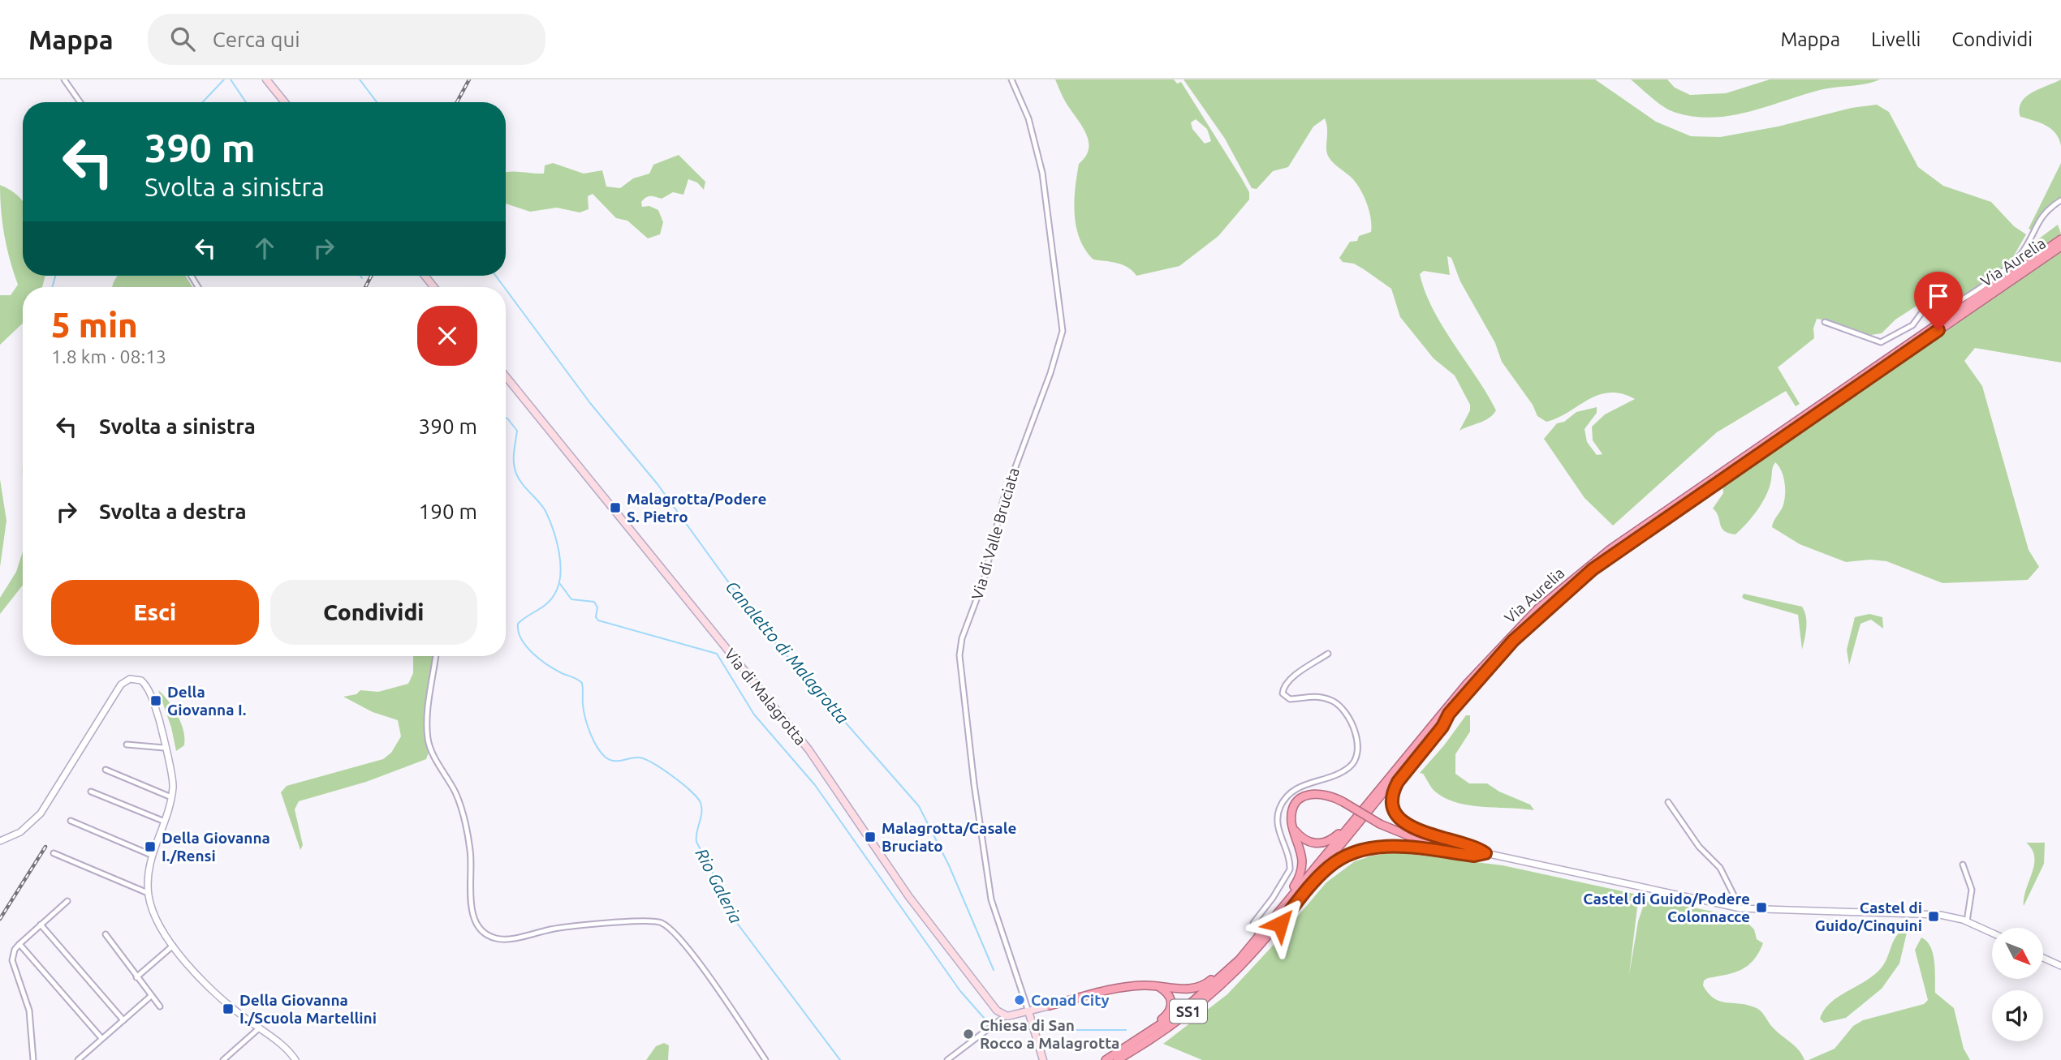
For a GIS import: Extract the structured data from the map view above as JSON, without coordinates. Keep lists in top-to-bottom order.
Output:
{
  "streets": {
    "highway": ["Via Aurelia", "SS1"],
    "main road": ["Via di Malagrotta"],
    "street": ["Via di Valle Bruciata"]
  },
  "water": ["Canaletto di Malagrotta", "Rio Galeria"],
  "places": {
    "transit": [
      "Malagrotta/Podere S. Pietro",
      "Della Giovanna I.",
      "Malagrotta/Casale Bruciato",
      "Della Giovanna I./Rensi",
      "Castel di Guido/Podere Colonnacce",
      "Castel di Guido/Cinquini",
      "Della Giovanna I./Scuola Martellini"
    ],
    "other": ["Conad City", "Chiesa di San Rocco a Malagrotta"]
  },
  "north": "bottom right",
  "page": {
    "header": "Mappa",
    "search": "Cerca qui",
    "nav": ["Mappa", "Livelli", "Condividi"],
    "turn": ["390 m", "Svolta a sinistra"],
    "heading": ["5 min", "1.8 km · 08:13"],
    "list": [
      {
        "name": "Svolta a sinistra",
        "value": "390 m"
      },
      {
        "name": "Svolta a destra",
        "value": "190 m"
      }
    ],
    "buttons": ["Esci", "Condividi"]
  }
}
